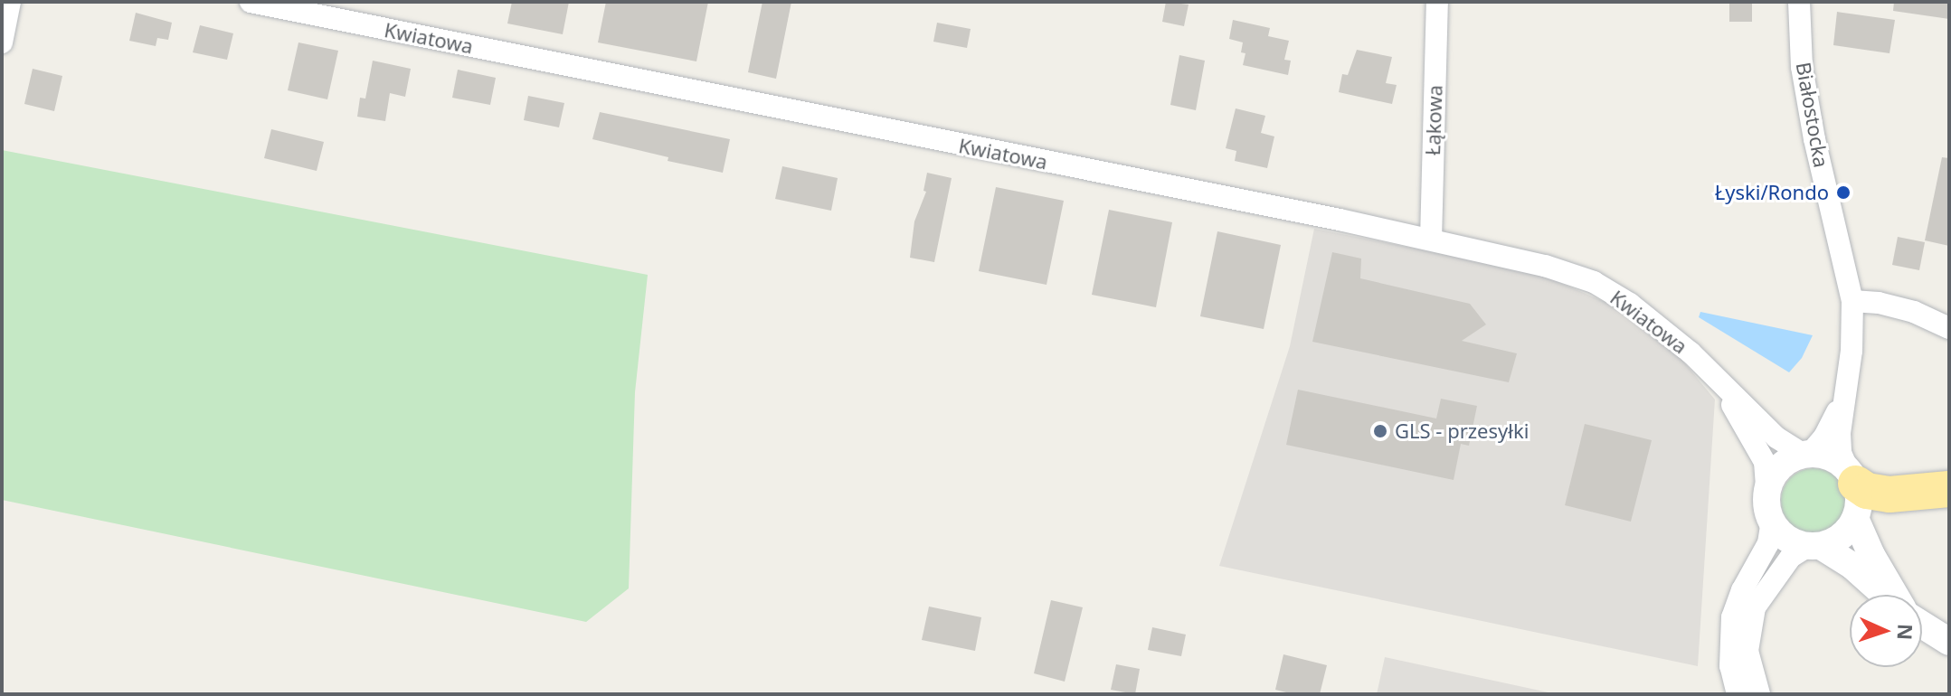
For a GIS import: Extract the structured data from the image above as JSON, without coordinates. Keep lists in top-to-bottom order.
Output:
{
  "streets": {
    "street": ["Kwiatowa", "Białostocka", "Łąkowa"]
  },
  "crossings": [
    ["Kwiatowa", "Białostocka"],
    ["Kwiatowa", "Łąkowa"]
  ],
  "places": ["Łyski/Rondo", "GLS - przesyłki"],
  "north": "right"
}
